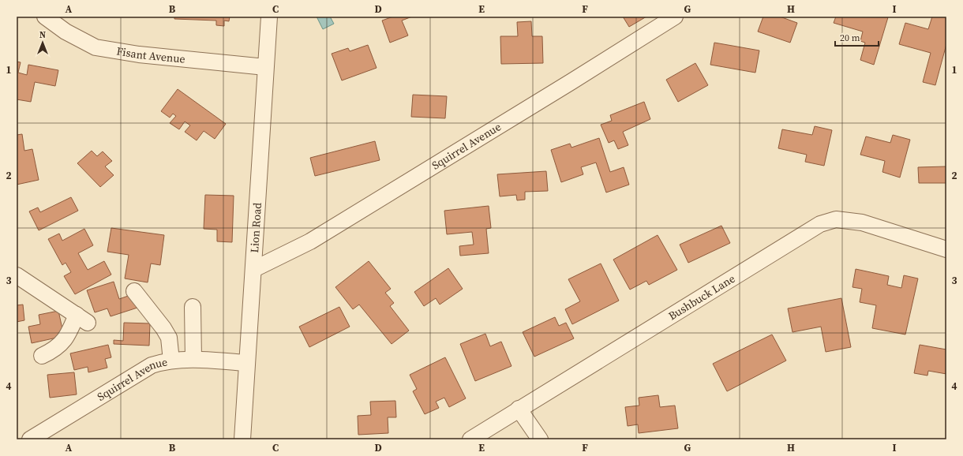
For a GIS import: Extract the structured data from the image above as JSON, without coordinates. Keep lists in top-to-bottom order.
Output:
{
  "streets": {
    "street": [
      "Fisant Avenue",
      "Squirrel Avenue",
      "Lion Road",
      "Bushbuck Lane"
    ]
  },
  "crossings": [
    ["Fisant Avenue", "Lion Road"],
    ["Squirrel Avenue", "Lion Road"]
  ],
  "scale_bar": "20 m",
  "north": "top",
  "grid": {
    "columns": [
      "A",
      "B",
      "C",
      "D",
      "E",
      "F",
      "G",
      "H",
      "I"
    ],
    "rows": [
      "1",
      "2",
      "3",
      "4"
    ]
  }
}
